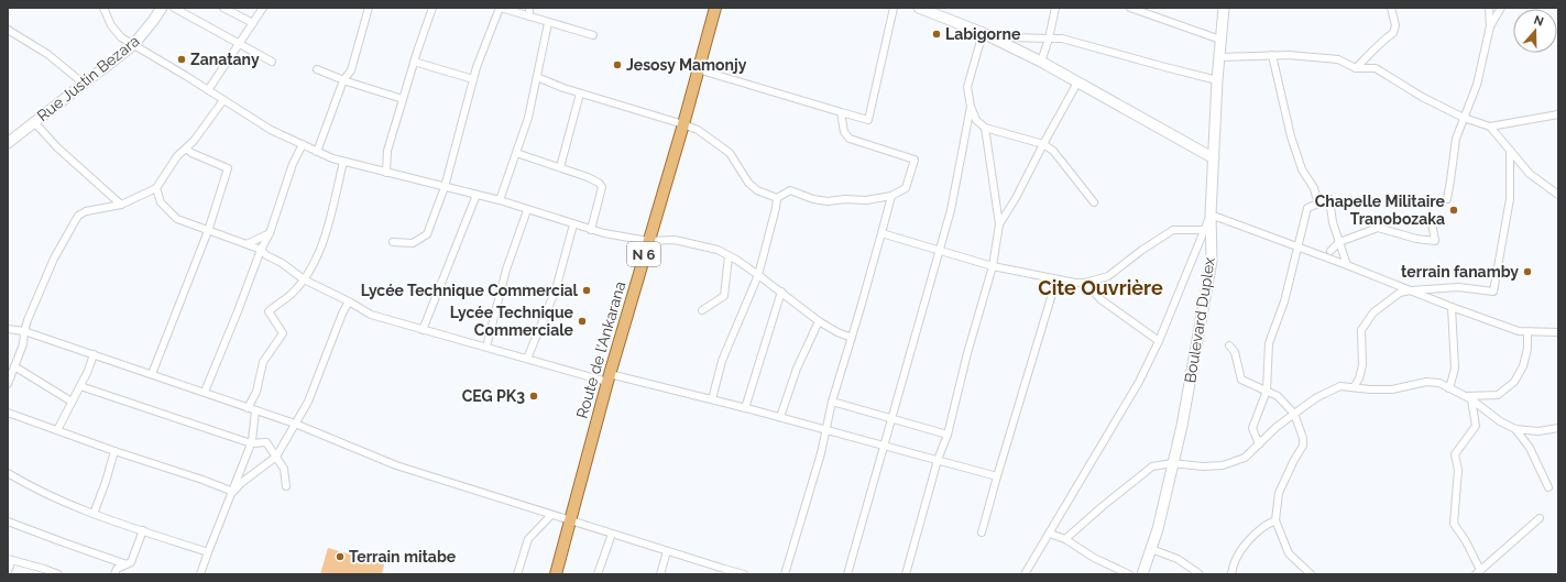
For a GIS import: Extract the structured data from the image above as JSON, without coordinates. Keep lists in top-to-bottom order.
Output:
{
  "streets": {
    "main road": ["N 6", "Route de l'Ankarana"],
    "street": ["Rue Justin Bezara", "Boulevard Duplex"]
  },
  "districts": ["Cite Ouvrière"],
  "places": [
    "Labigorne",
    "Zanatany",
    "Jesosy Mamonjy",
    "Chapelle Militaire Tranobozaka",
    "terrain fanamby",
    "Lycée Technique Commercial",
    "Lycée Technique Commerciale",
    "CEG PK3",
    "Terrain mitabe"
  ],
  "north": "top"
}
